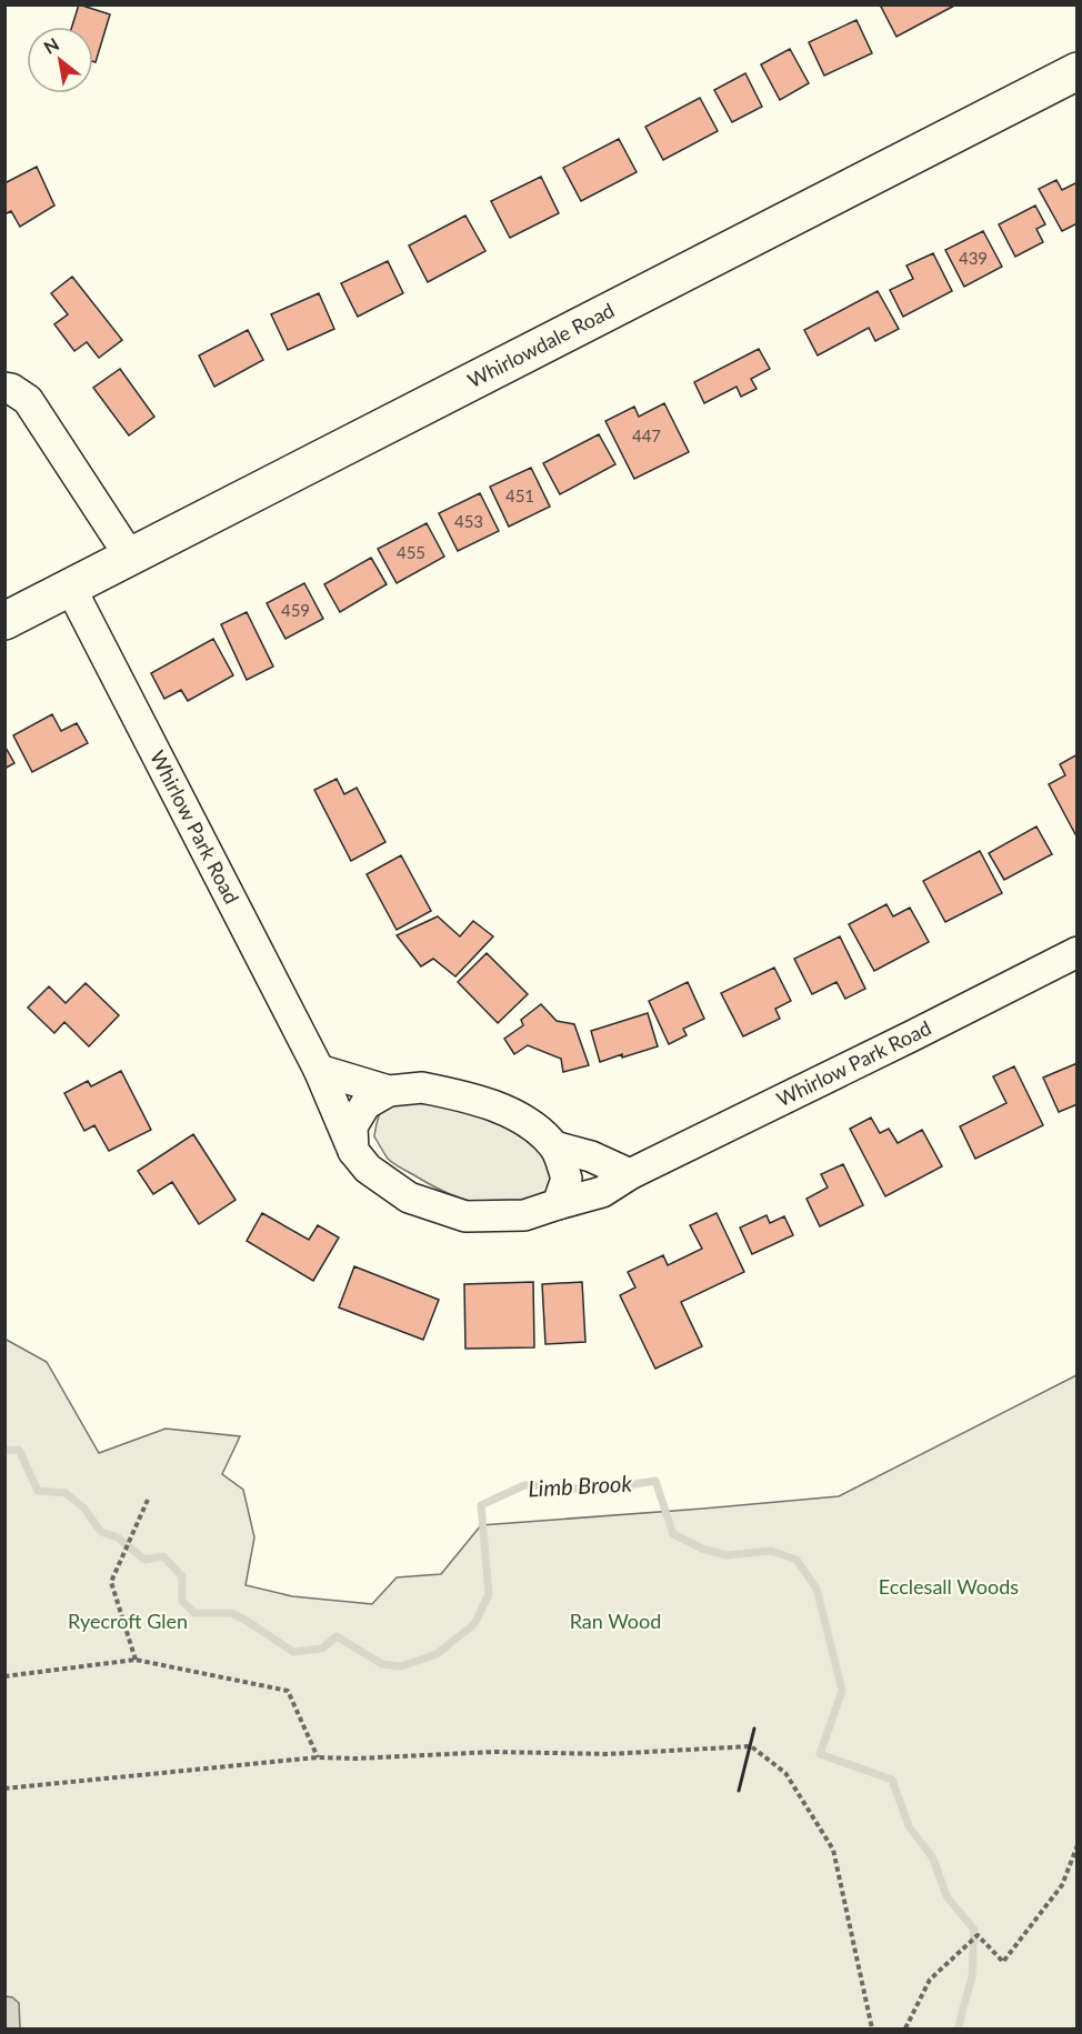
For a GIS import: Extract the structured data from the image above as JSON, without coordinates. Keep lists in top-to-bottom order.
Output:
{
  "streets": {
    "main road": ["Whirlowdale Road"],
    "street": ["Whirlow Park Road"]
  },
  "crossings": [
    ["Whirlowdale Road", "Whirlow Park Road"]
  ],
  "water": ["Limb Brook"],
  "parks": ["Ecclesall Woods", "Ryecroft Glen", "Ran Wood"],
  "house_numbers": [
    "439",
    "447",
    "451",
    "453",
    "455",
    "459"
  ],
  "north": "top left"
}
